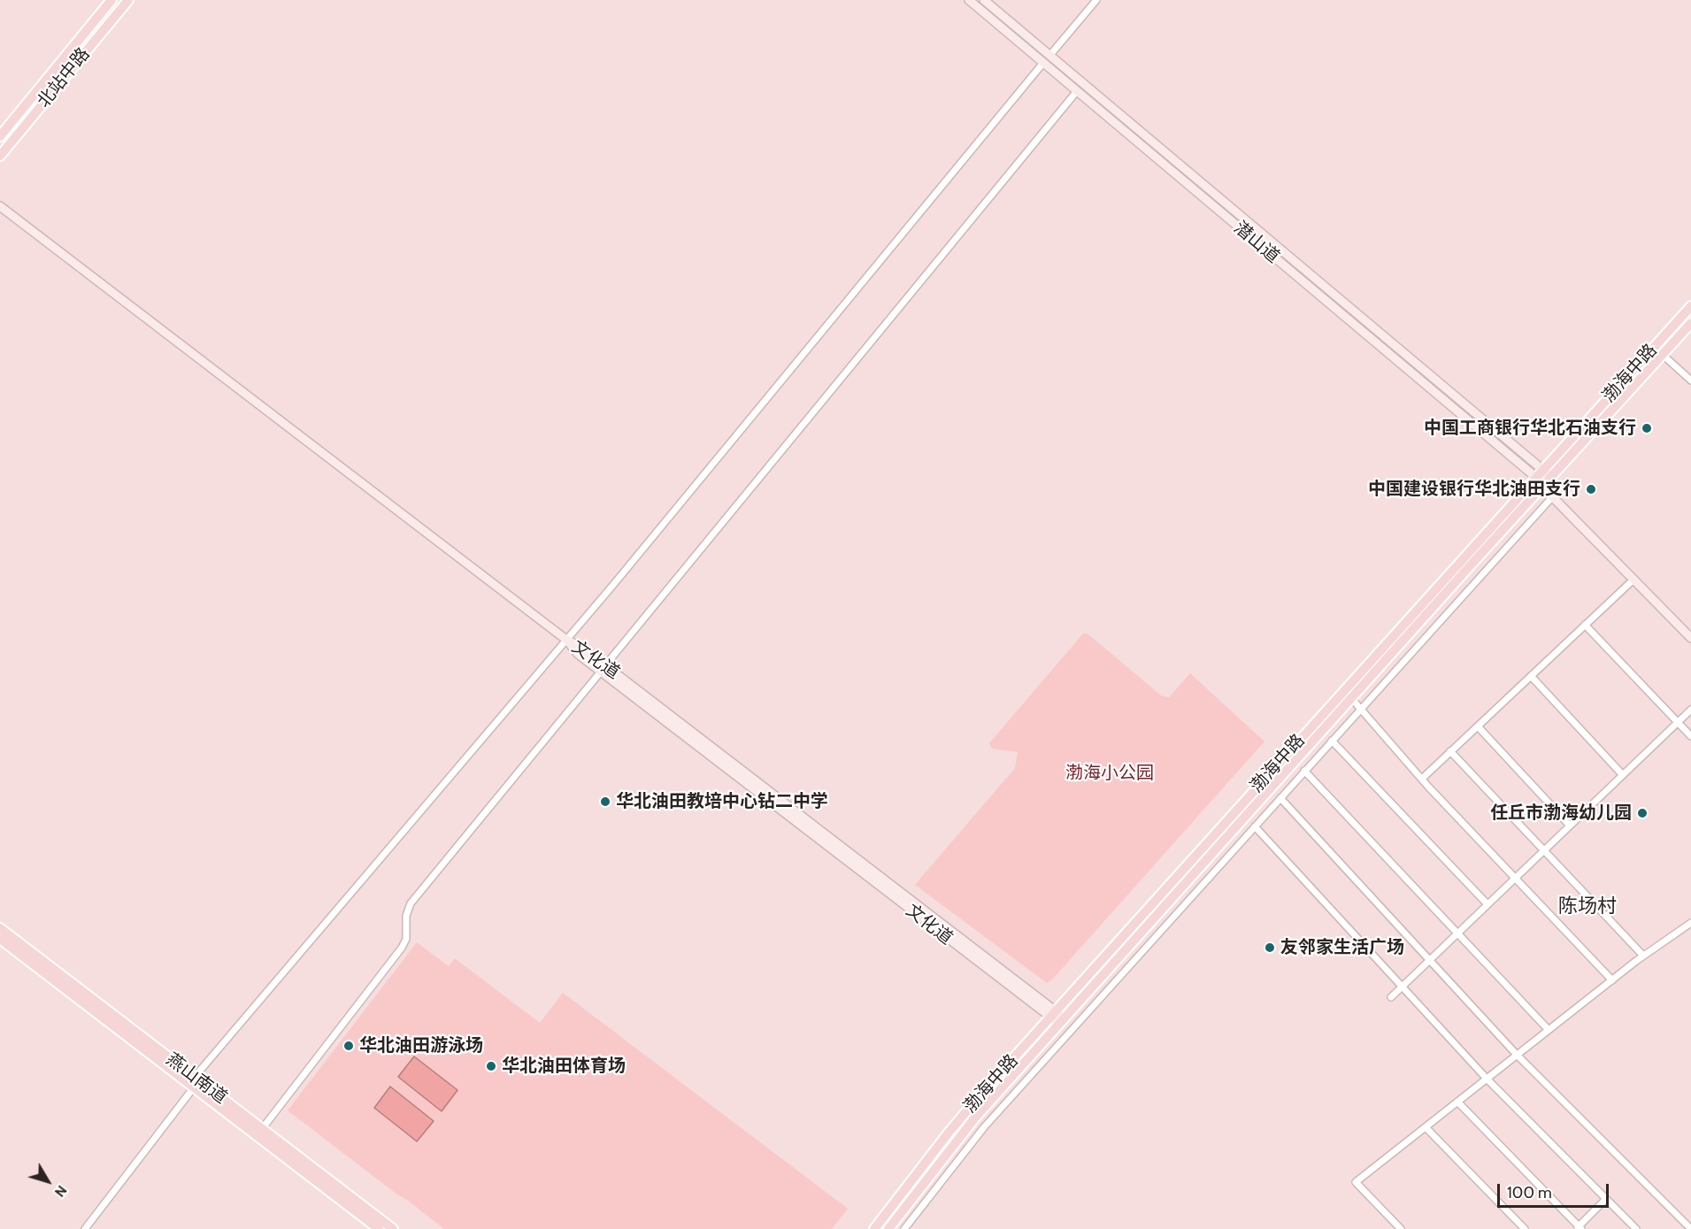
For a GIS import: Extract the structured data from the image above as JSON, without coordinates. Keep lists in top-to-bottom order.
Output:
{
  "streets": {
    "main road": [
      "北站中路",
      "潜山道",
      "渤海中路",
      "文化道",
      "燕山南道"
    ]
  },
  "crossings": [
    ["潜山道", "渤海中路"],
    ["渤海中路", "文化道"]
  ],
  "districts": ["陈场村"],
  "parks": ["渤海小公园"],
  "places": [
    "中国工商银行华北石油支行",
    "中国建设银行华北油田支行",
    "华北油田教培中心钻二中学",
    "任丘市渤海幼儿园",
    "友邻家生活广场",
    "华北油田游泳场",
    "华北油田体育场"
  ],
  "scale_bar": "100 m",
  "north": "bottom right"
}
